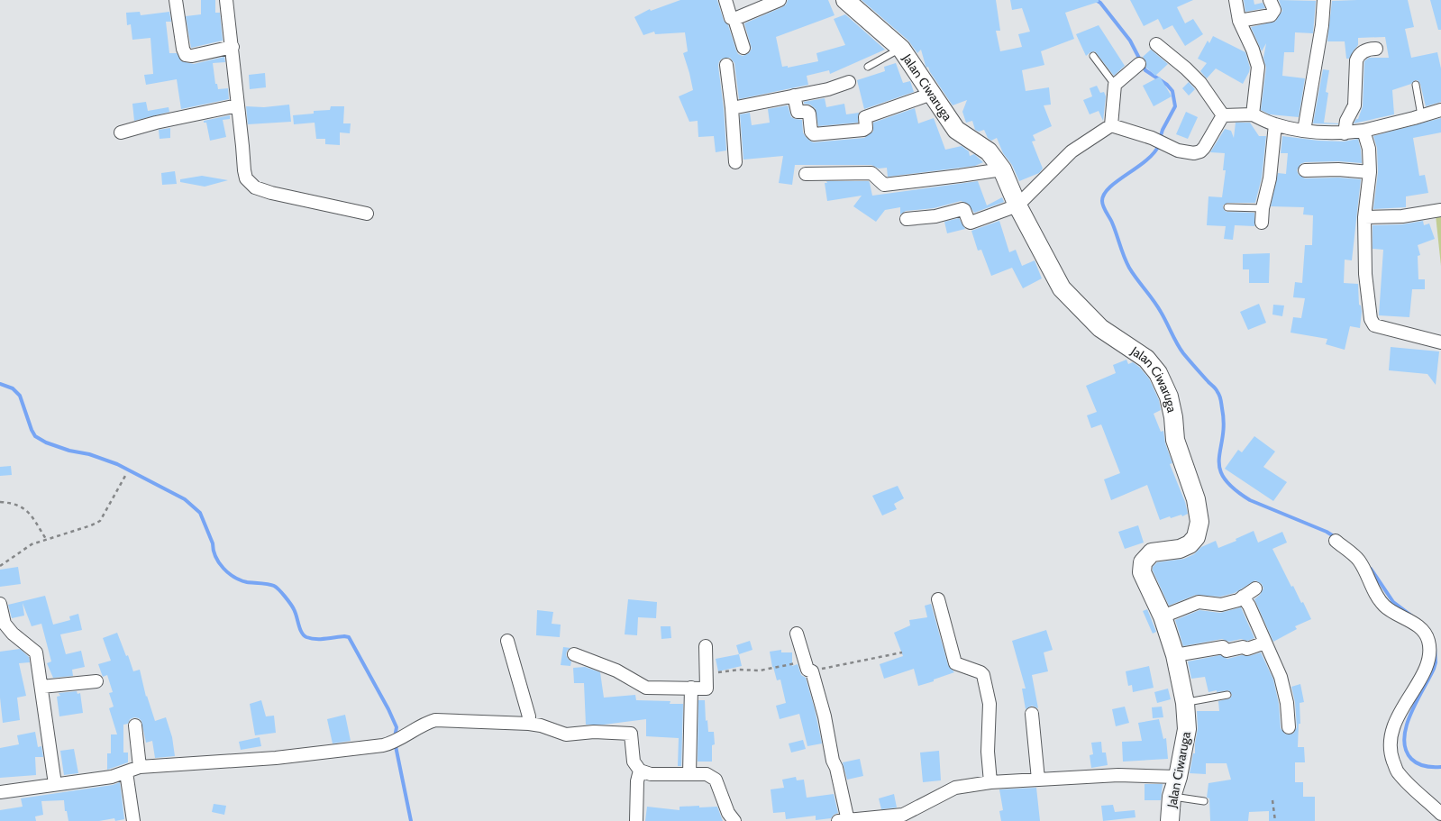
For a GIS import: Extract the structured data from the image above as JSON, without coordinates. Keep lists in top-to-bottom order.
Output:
{
  "streets": {
    "street": ["Jalan Ciwaruga"]
  }
}
